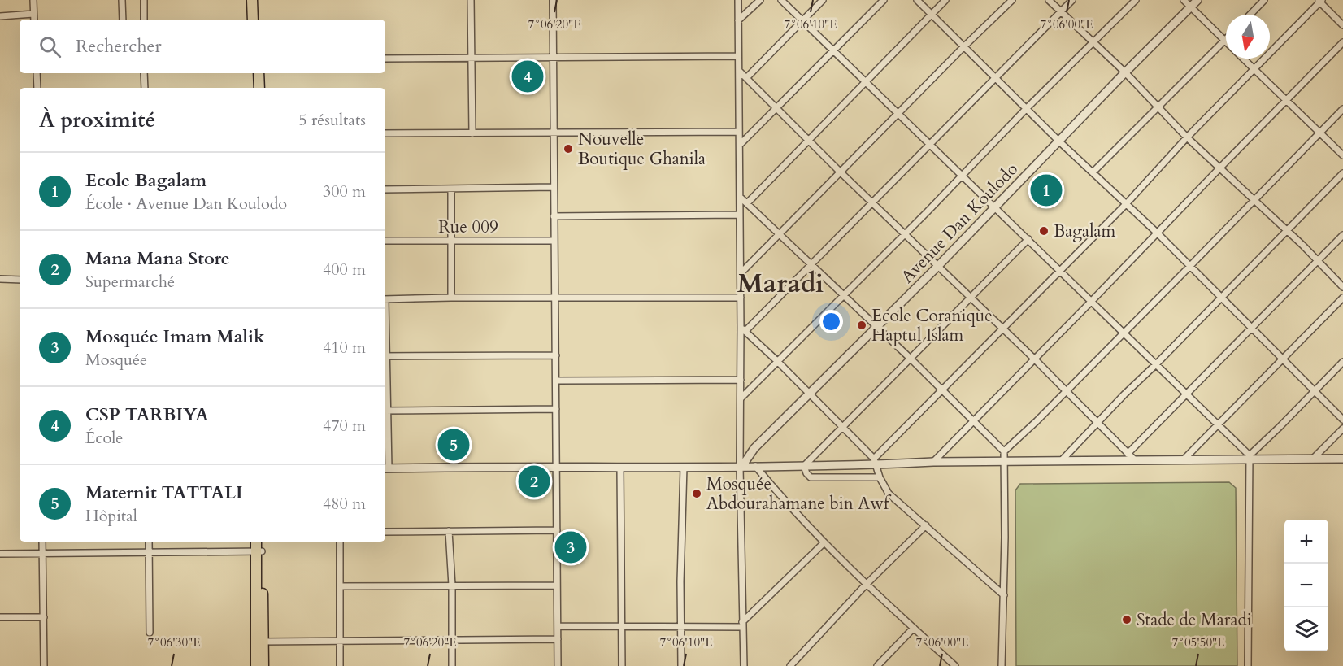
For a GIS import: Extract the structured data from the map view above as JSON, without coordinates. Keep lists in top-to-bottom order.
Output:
{
  "streets": {
    "street": ["Avenue Dan Koulodo", "Rue 009"]
  },
  "districts": ["Maradi"],
  "places": [
    "Nouvelle Boutique Ghanila",
    "Bagalam",
    "Ecole Coranique Haptul Islam",
    "Mosquée Abdourahamane bin Awf",
    "Stade de Maradi"
  ],
  "north": "bottom",
  "page": {
    "search": "Rechercher",
    "pins": [
      "4",
      "1",
      "5",
      "2",
      "3"
    ],
    "heading": ["À proximité", "5 résultats"],
    "list": [
      {
        "mark": "1",
        "name": "Ecole Bagalam",
        "note": "École · Avenue Dan Koulodo",
        "value": "300 m"
      },
      {
        "mark": "2",
        "name": "Mana Mana Store",
        "note": "Supermarché",
        "value": "400 m"
      },
      {
        "mark": "3",
        "name": "Mosquée Imam Malik",
        "note": "Mosquée",
        "value": "410 m"
      },
      {
        "mark": "4",
        "name": "CSP TARBIYA",
        "note": "École",
        "value": "470 m"
      },
      {
        "mark": "5",
        "name": "Maternit TATTALI",
        "note": "Hôpital",
        "value": "480 m"
      }
    ],
    "map_buttons": ["+", "−"]
  },
  "coordinates": [
    "7°06'20\"E",
    "7°06'10\"E",
    "7°06'00\"E",
    "7°06'30\"E",
    "7°05'50\"E"
  ]
}
